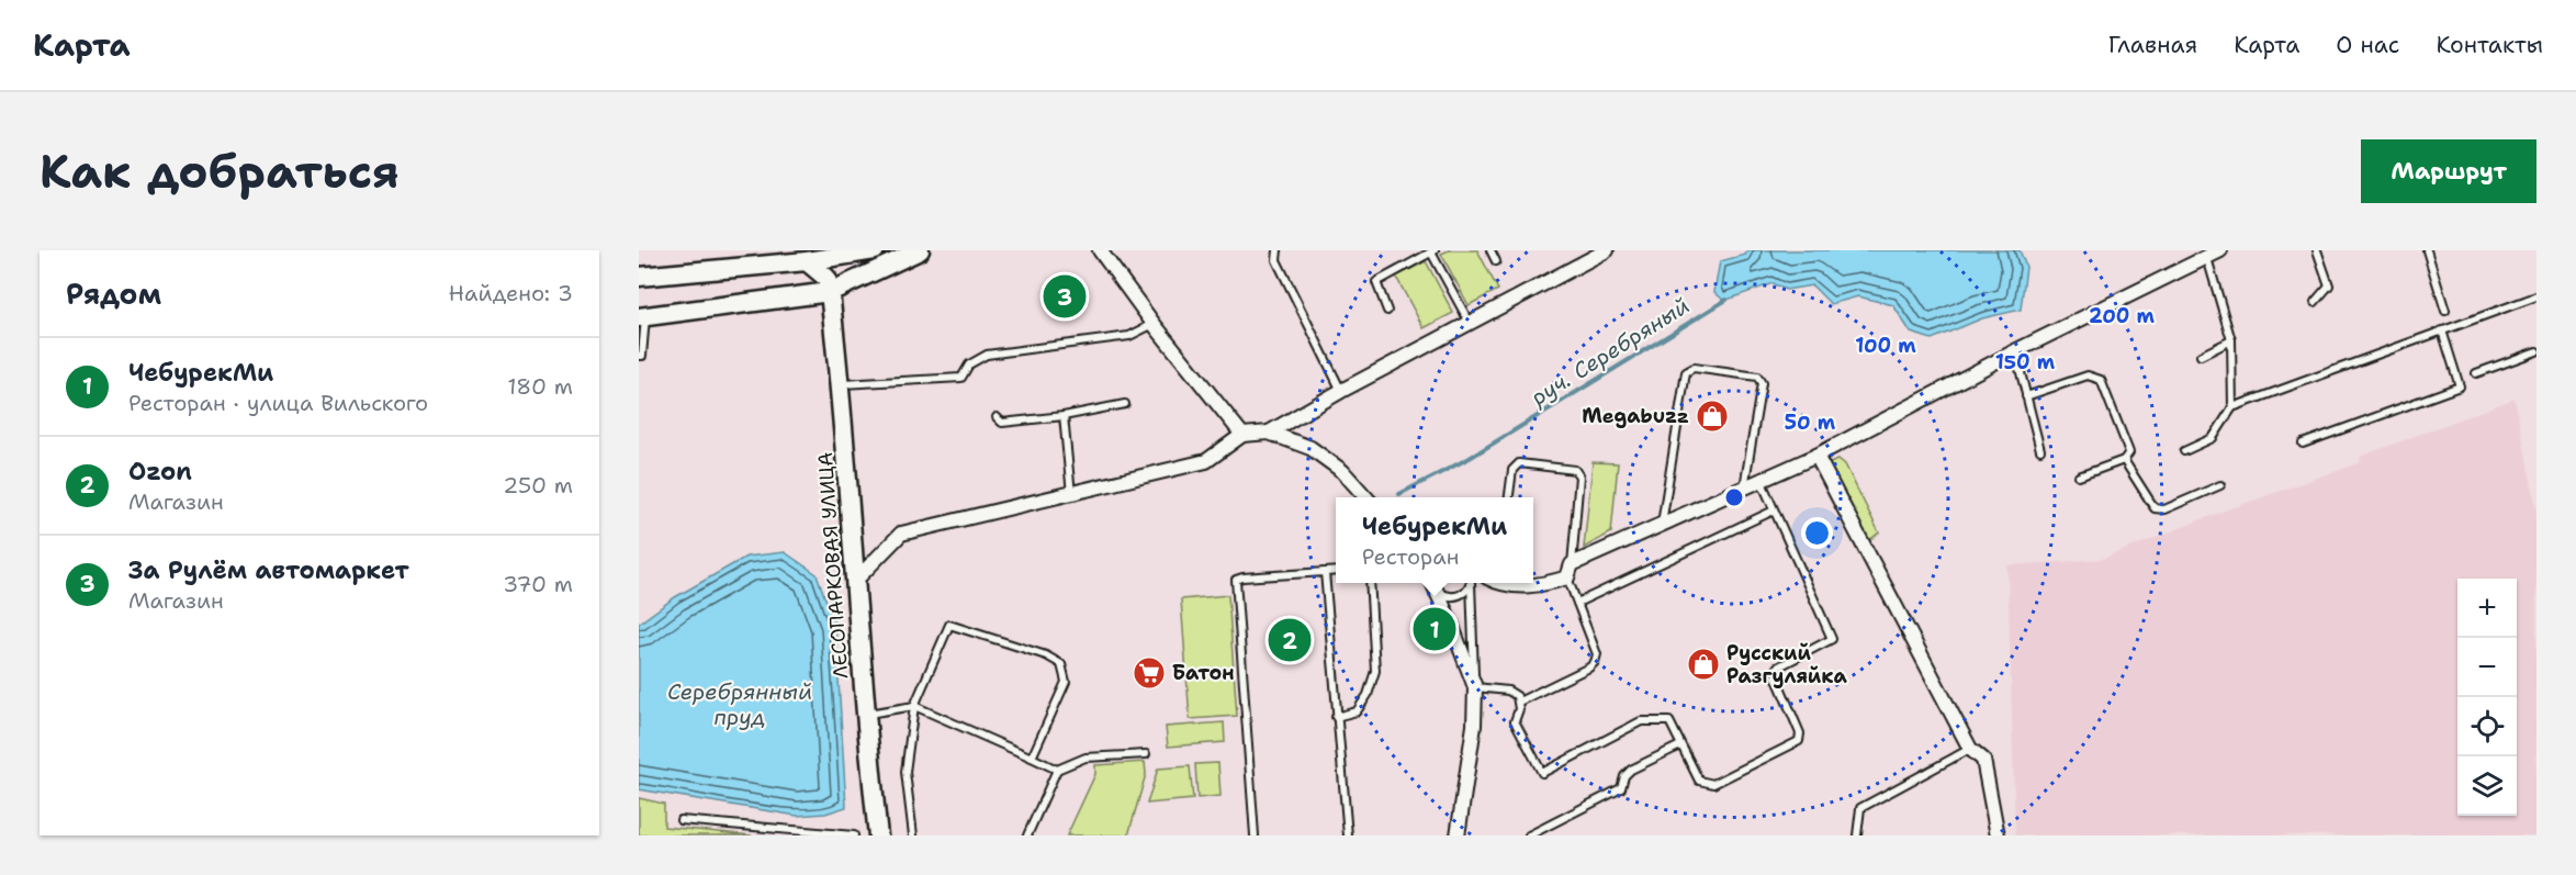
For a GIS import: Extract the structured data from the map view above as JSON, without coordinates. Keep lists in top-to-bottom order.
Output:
{
  "streets": {
    "main road": ["ЛЕСОПАРКОВАЯ УЛИЦА"]
  },
  "water": ["руч. Серебряный", "Серебрянный пруд"],
  "places": {
    "shop": ["Megabuzz", "Русский Разгуляйка"],
    "supermarket": ["Батон"]
  },
  "page": {
    "header": "Карта",
    "nav": [
      "Главная",
      "Карта",
      "О нас",
      "Контакты"
    ],
    "buttons": "Маршрут",
    "title": "Как добраться",
    "heading": ["Рядом", "Найдено: 3"],
    "pins": ["3", "1", "2"],
    "list": [
      {
        "mark": "1",
        "name": "ЧебурекМи",
        "note": "Ресторан · улица Вильского",
        "value": "180 m"
      },
      {
        "mark": "2",
        "name": "Ozon",
        "note": "Магазин",
        "value": "250 m"
      },
      {
        "mark": "3",
        "name": "За Рулём автомаркет",
        "note": "Магазин",
        "value": "370 m"
      }
    ],
    "popup": ["ЧебурекМи", "Ресторан"],
    "map_buttons": ["+", "−"]
  },
  "rings": [
    "200 m",
    "100 m",
    "150 m",
    "50 m"
  ]
}
